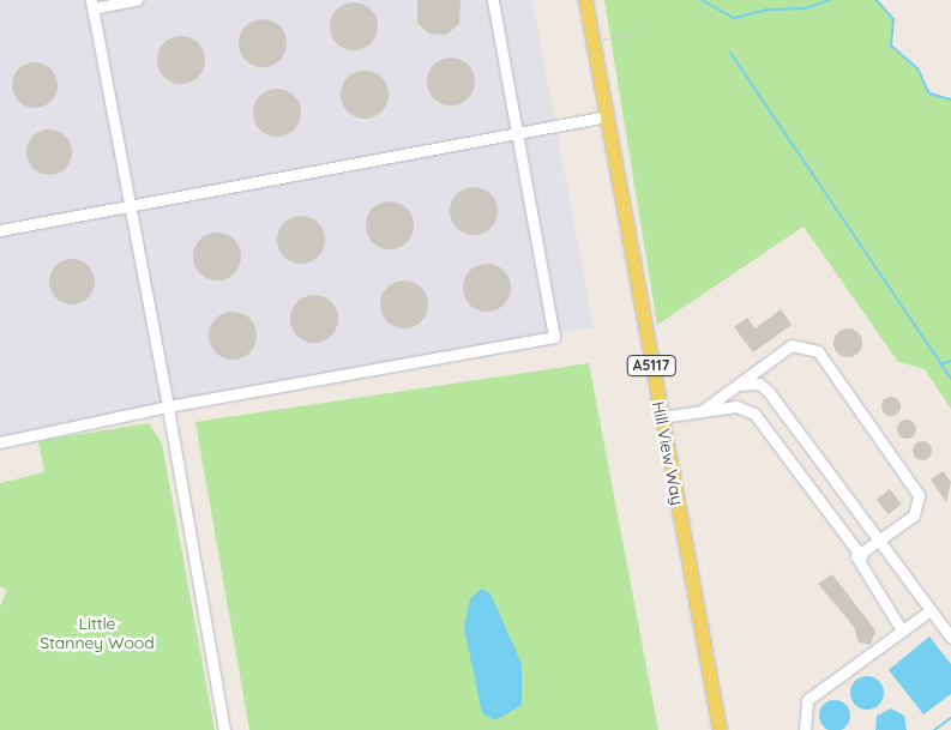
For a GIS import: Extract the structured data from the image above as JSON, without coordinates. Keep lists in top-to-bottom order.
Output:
{
  "streets": {
    "main road": ["A5117", "Hill View Way"]
  },
  "parks": ["Little Stanney Wood"]
}
